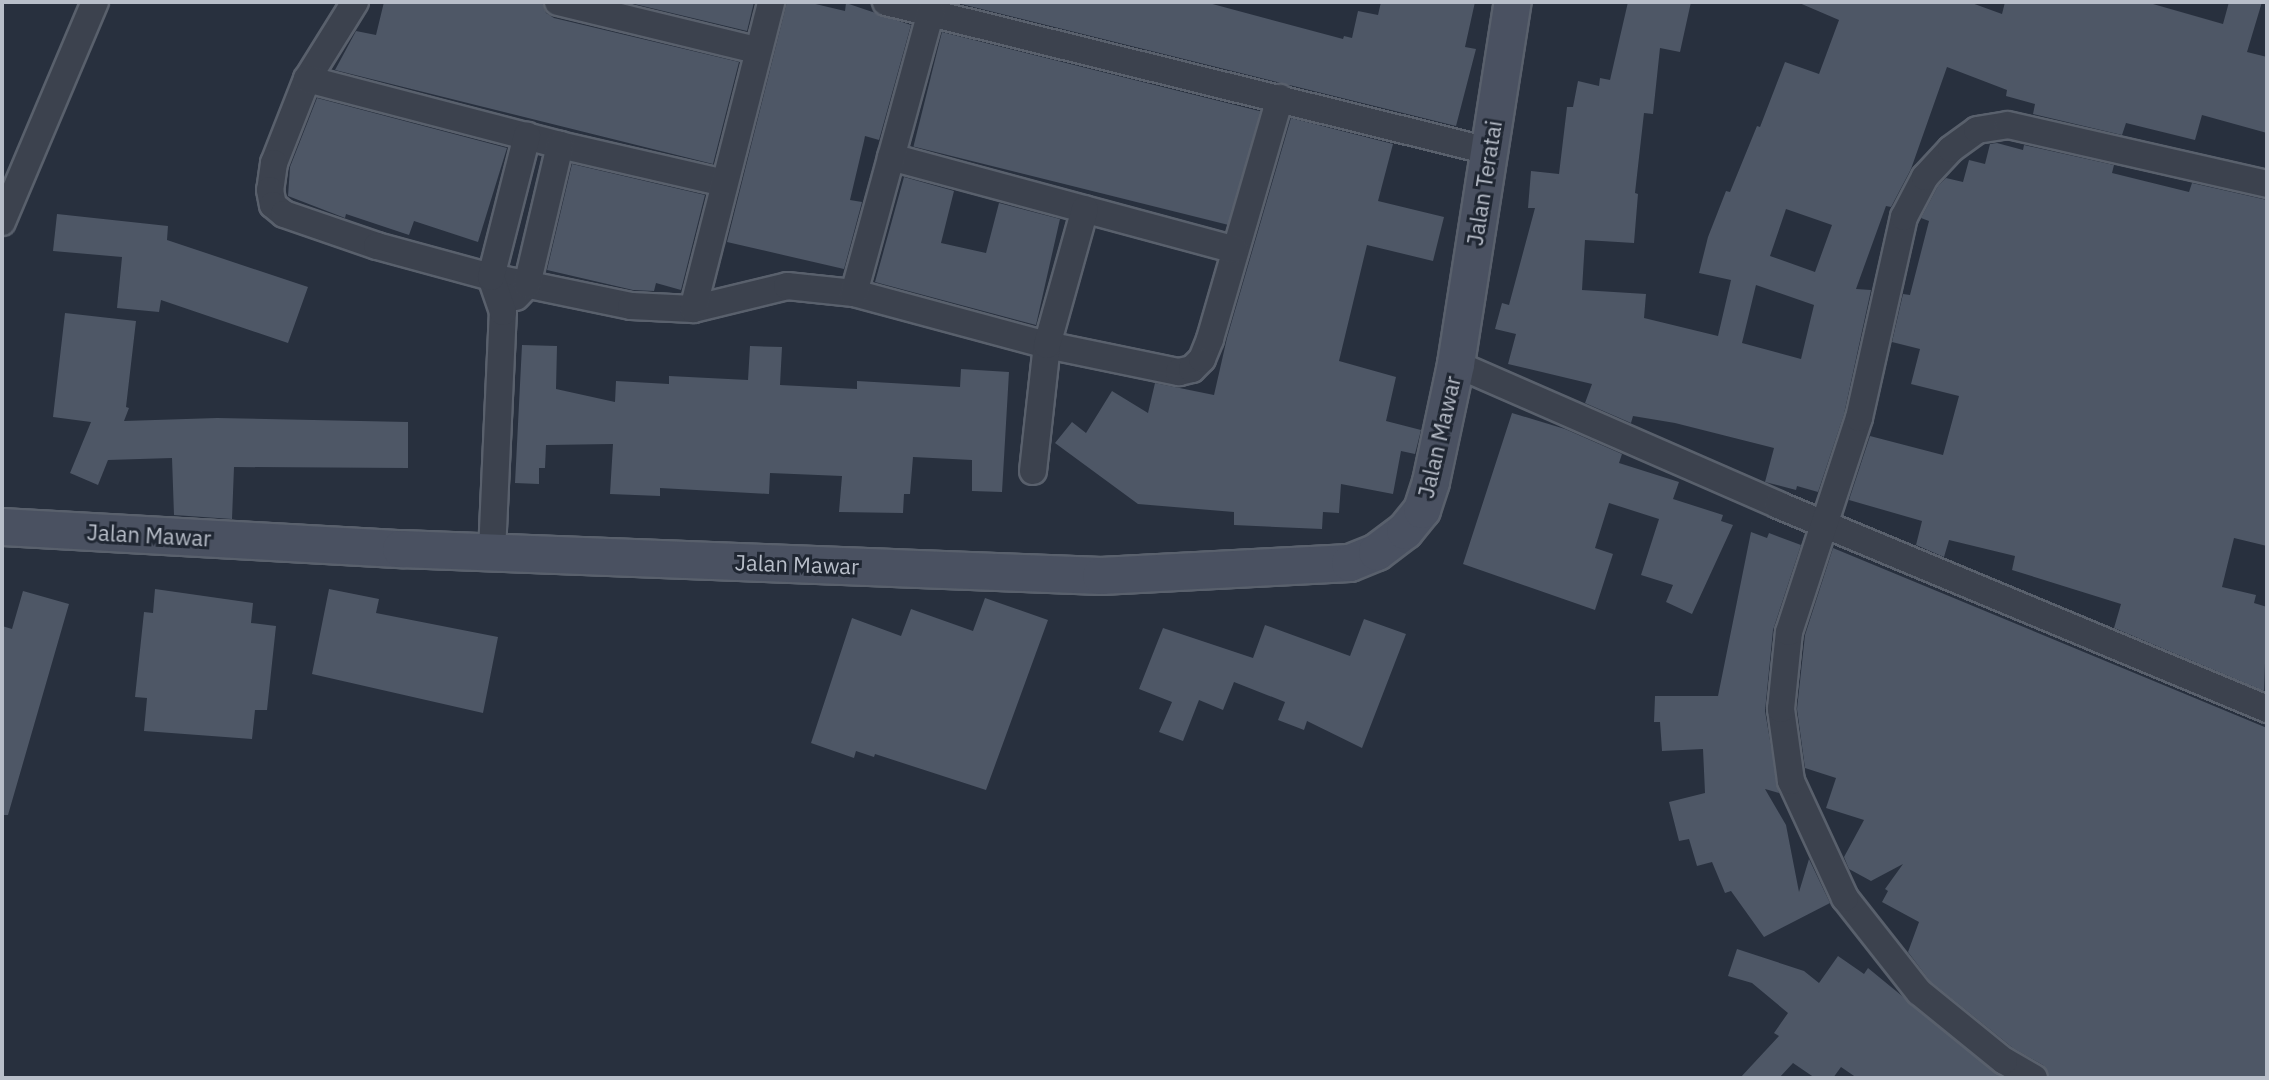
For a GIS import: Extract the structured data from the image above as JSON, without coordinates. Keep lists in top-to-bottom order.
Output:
{
  "streets": {
    "street": ["Jalan Teratai", "Jalan Mawar"]
  },
  "crossings": [
    ["Jalan Teratai", "Jalan Mawar"]
  ]
}
